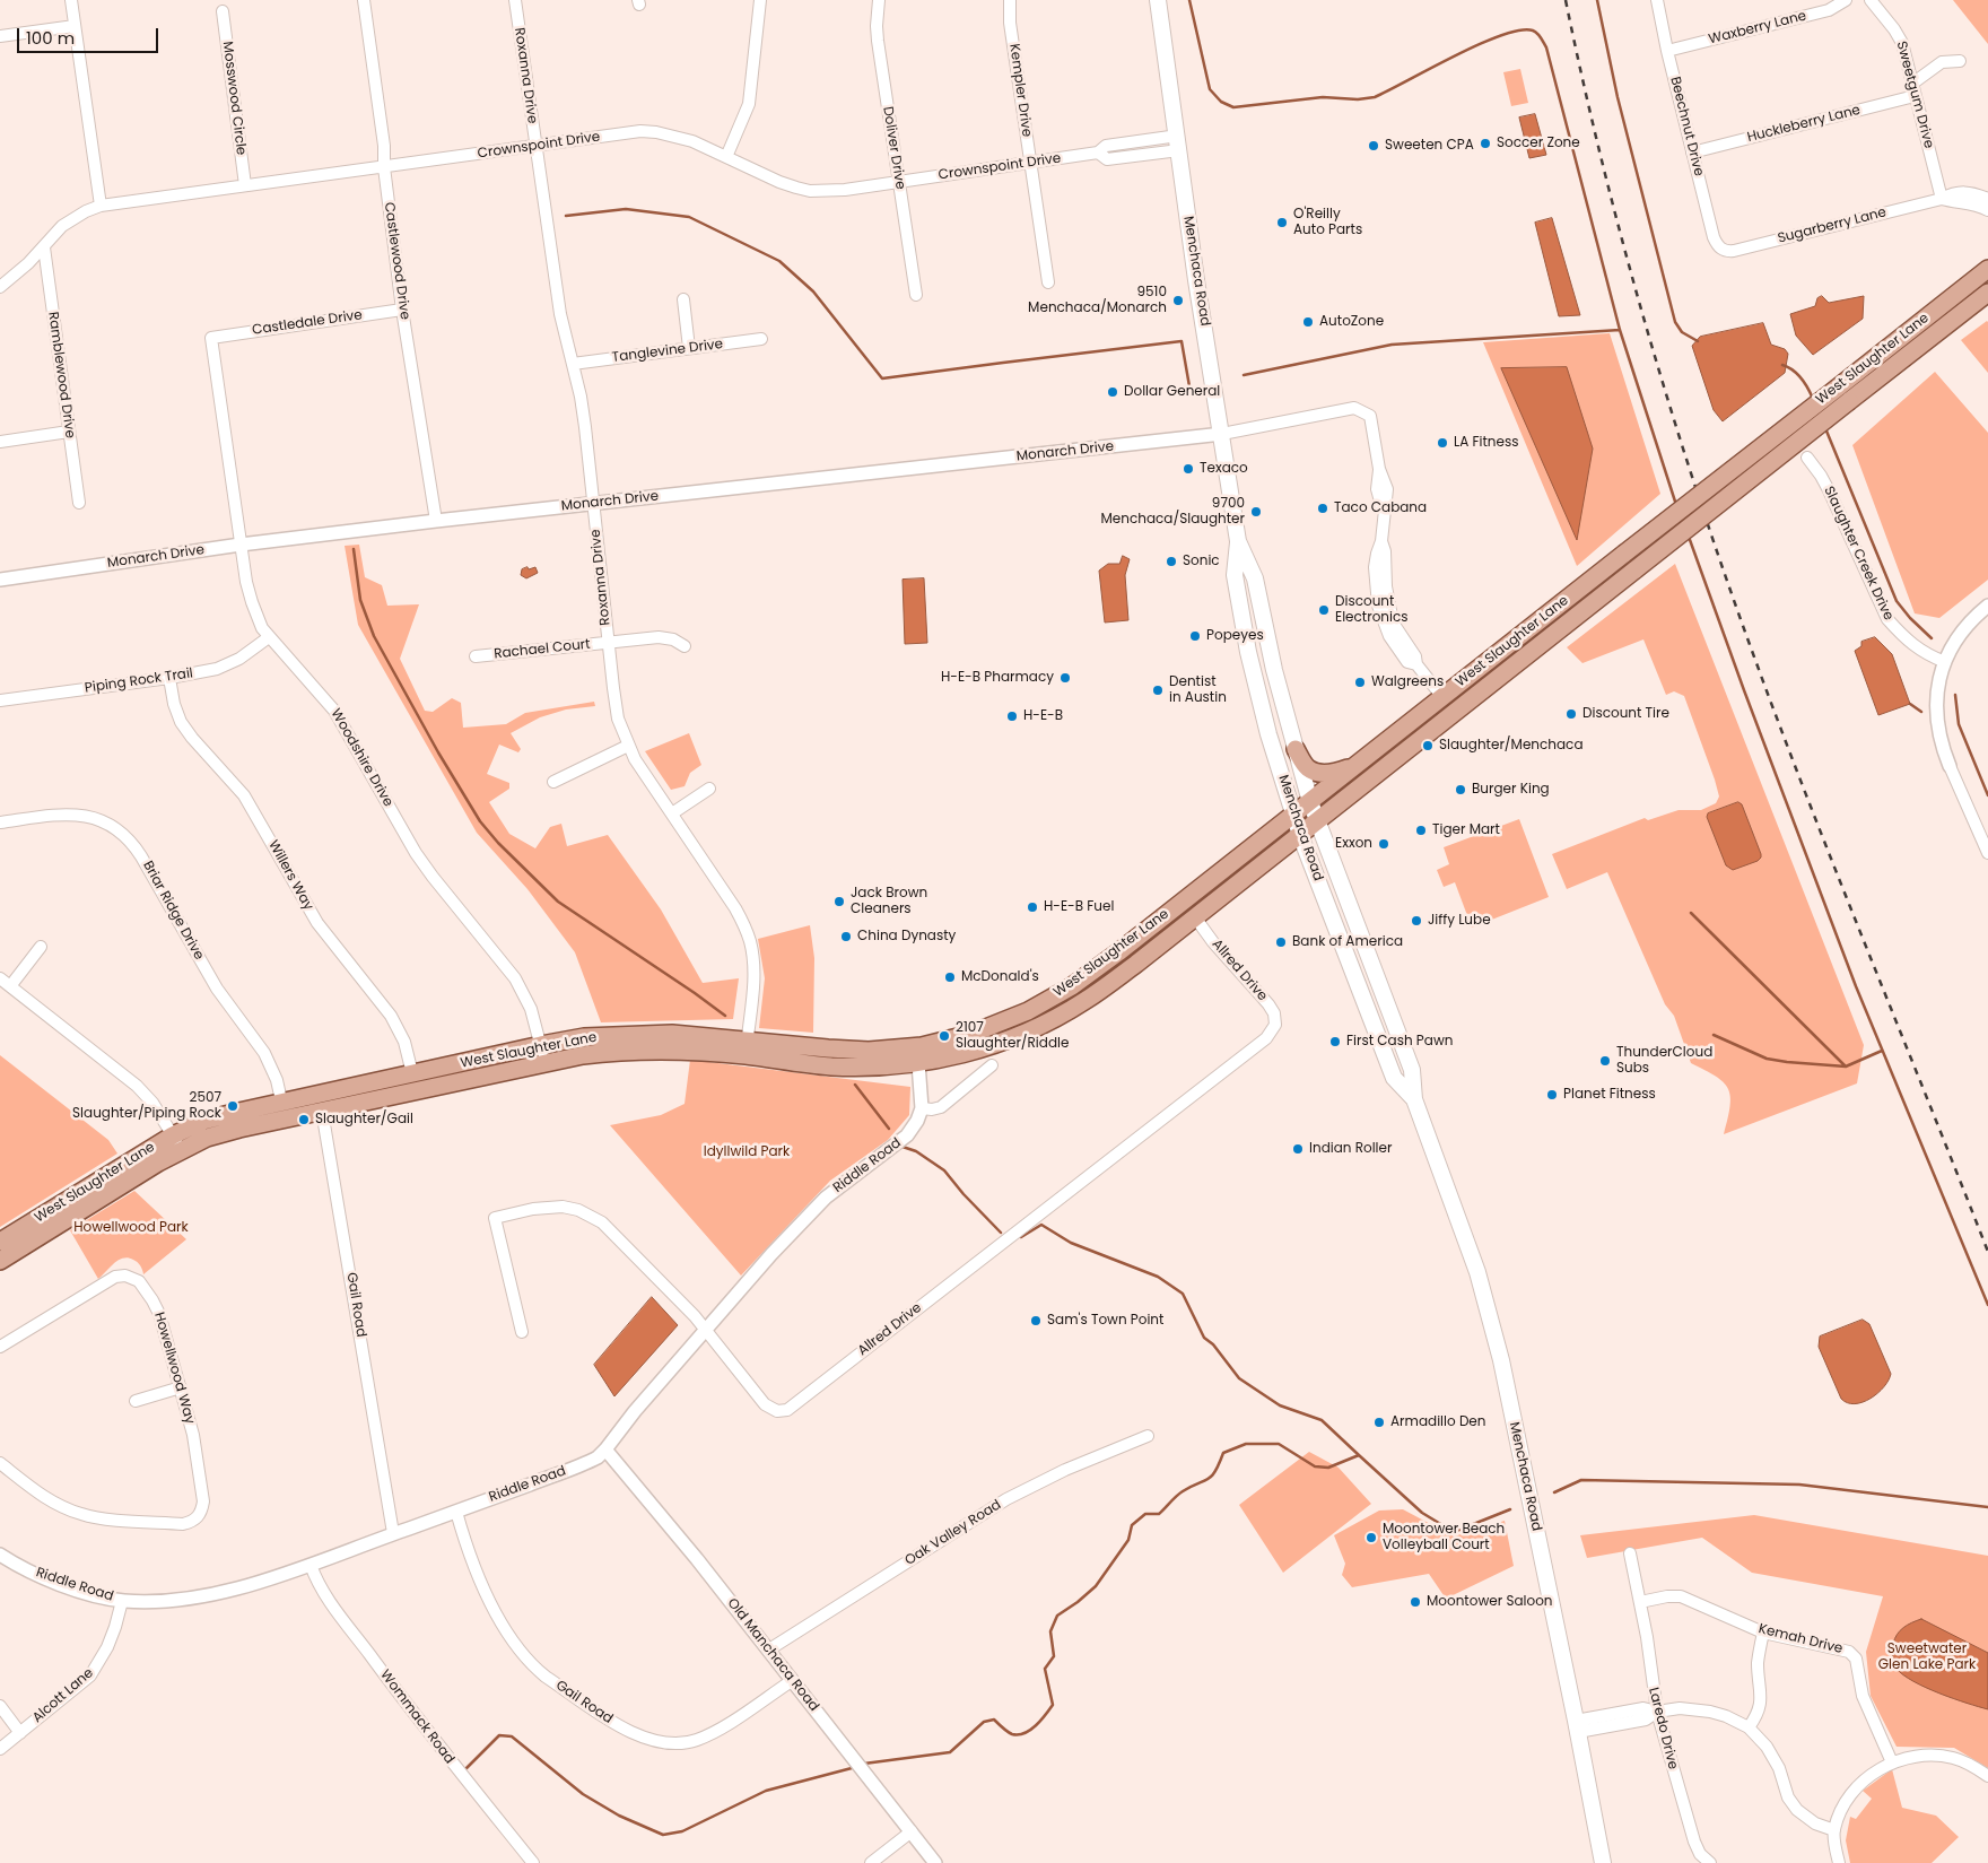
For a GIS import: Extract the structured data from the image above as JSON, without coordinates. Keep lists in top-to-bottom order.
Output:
{
  "streets": {
    "main road": ["Menchaca Road", "West Slaughter Lane"],
    "street": [
      "Waxberry Lane",
      "Roxanna Drive",
      "Kempler Drive",
      "Sweetgum Drive",
      "Mosswood Circle",
      "Huckleberry Lane",
      "Beechnut Drive",
      "Crownspoint Drive",
      "Doliver Drive",
      "Sugarberry Lane",
      "Castlewood Drive",
      "Castledale Drive",
      "Tanglevine Drive",
      "Ramblewood Drive",
      "Monarch Drive",
      "Slaughter Creek Drive",
      "Rachael Court",
      "Piping Rock Trail",
      "Woodshire Drive",
      "Willers Way",
      "Briar Ridge Drive",
      "Allred Drive",
      "Riddle Road",
      "Gail Road",
      "Howellwood Way",
      "Oak Valley Road",
      "Kemah Drive",
      "Old Manchaca Road",
      "Alcott Lane",
      "Wommack Road",
      "Laredo Drive"
    ]
  },
  "crossings": [
    ["Waxberry Lane", "Beechnut Drive"],
    ["Roxanna Drive", "Crownspoint Drive"],
    ["Roxanna Drive", "Tanglevine Drive"],
    ["Roxanna Drive", "West Slaughter Lane"],
    ["Roxanna Drive", "Monarch Drive"],
    ["Roxanna Drive", "Rachael Court"],
    ["Kempler Drive", "Crownspoint Drive"],
    ["Sweetgum Drive", "Huckleberry Lane"],
    ["Sweetgum Drive", "Sugarberry Lane"],
    ["Mosswood Circle", "Crownspoint Drive"],
    ["Huckleberry Lane", "Beechnut Drive"],
    ["Beechnut Drive", "Sugarberry Lane"],
    ["Crownspoint Drive", "Doliver Drive"],
    ["Crownspoint Drive", "Castlewood Drive"],
    ["Crownspoint Drive", "Menchaca Road"],
    ["Crownspoint Drive", "Ramblewood Drive"],
    ["Castlewood Drive", "Castledale Drive"],
    ["Castlewood Drive", "Monarch Drive"],
    ["Menchaca Road", "West Slaughter Lane"],
    ["Menchaca Road", "Monarch Drive"],
    ["Castledale Drive", "Woodshire Drive"],
    ["West Slaughter Lane", "Woodshire Drive"],
    ["West Slaughter Lane", "Willers Way"],
    ["West Slaughter Lane", "Briar Ridge Drive"],
    ["West Slaughter Lane", "Allred Drive"],
    ["West Slaughter Lane", "Gail Road"],
    ["Monarch Drive", "Woodshire Drive"],
    ["Piping Rock Trail", "Woodshire Drive"],
    ["Piping Rock Trail", "Willers Way"],
    ["Allred Drive", "Riddle Road"],
    ["Riddle Road", "Gail Road"],
    ["Riddle Road", "Old Manchaca Road"],
    ["Riddle Road", "Alcott Lane"],
    ["Riddle Road", "Wommack Road"],
    ["Gail Road", "Old Manchaca Road"],
    ["Oak Valley Road", "Old Manchaca Road"],
    ["Kemah Drive", "Laredo Drive"]
  ],
  "parks": ["Idyllwild Park", "Howellwood Park", "Sweetwater Glen Lake Park"],
  "places": [
    "Soccer Zone",
    "Sweeten CPA",
    "O'Reilly Auto Parts",
    "9510 Menchaca/Monarch",
    "AutoZone",
    "Dollar General",
    "LA Fitness",
    "Texaco",
    "Taco Cabana",
    "9700 Menchaca/Slaughter",
    "Sonic",
    "Discount Electronics",
    "Popeyes",
    "H-E-B Pharmacy",
    "Walgreens",
    "Dentist in Austin",
    "Discount Tire",
    "H-E-B",
    "Slaughter/Menchaca",
    "Burger King",
    "Tiger Mart",
    "Exxon",
    "Jack Brown Cleaners",
    "H-E-B Fuel",
    "Jiffy Lube",
    "China Dynasty",
    "Bank of America",
    "McDonald's",
    "2107 Slaughter/Riddle",
    "First Cash Pawn",
    "ThunderCloud Subs",
    "Planet Fitness",
    "2507 Slaughter/Piping Rock",
    "Slaughter/Gail",
    "Indian Roller",
    "Sam's Town Point",
    "Armadillo Den",
    "Moontower Beach Volleyball Court",
    "Moontower Saloon"
  ],
  "scale_bar": "100 m"
}
